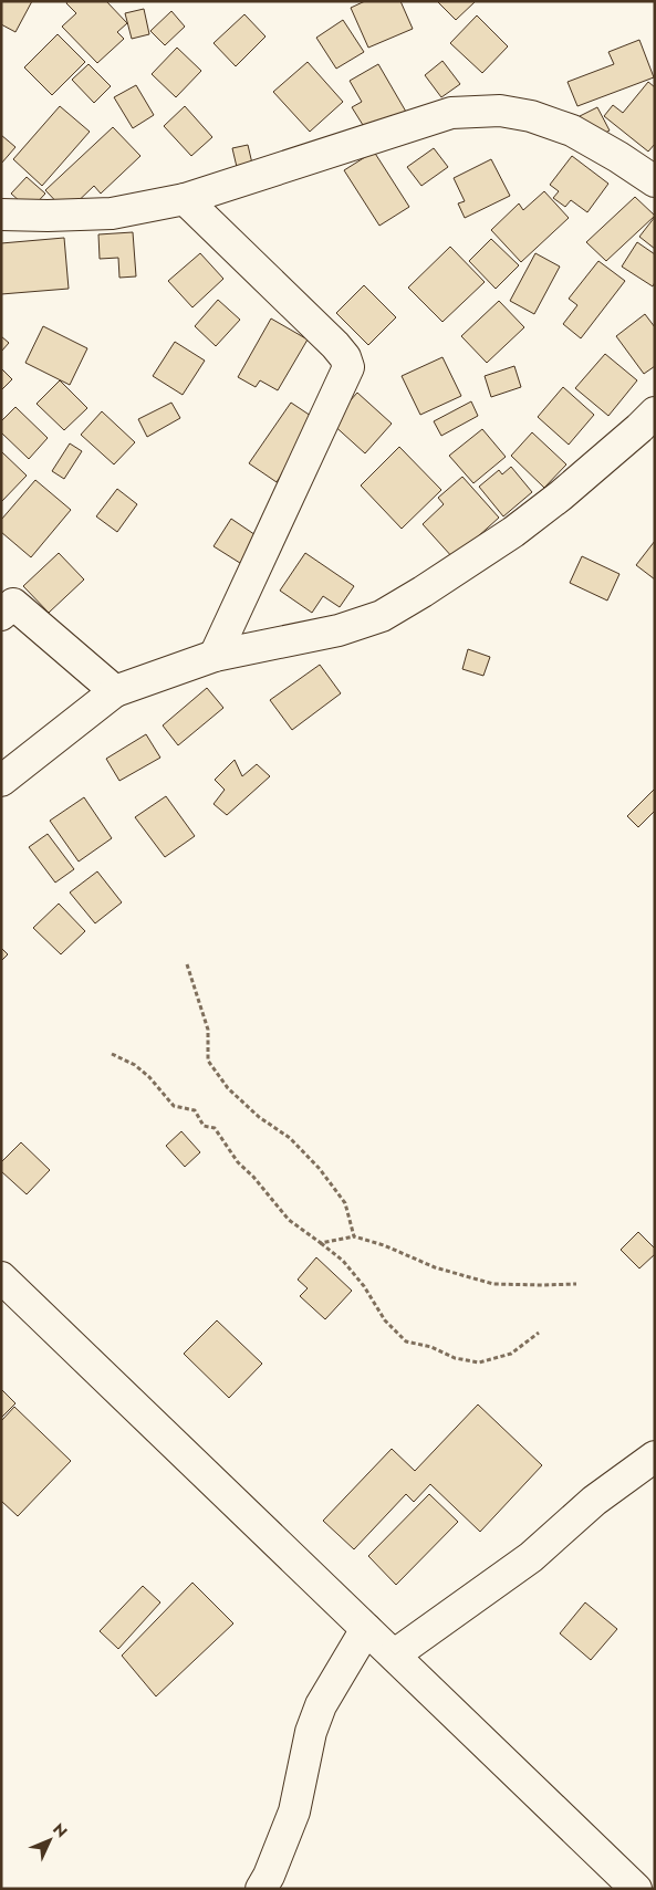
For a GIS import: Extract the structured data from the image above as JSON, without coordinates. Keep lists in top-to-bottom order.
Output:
{
  "north": "top right"
}
